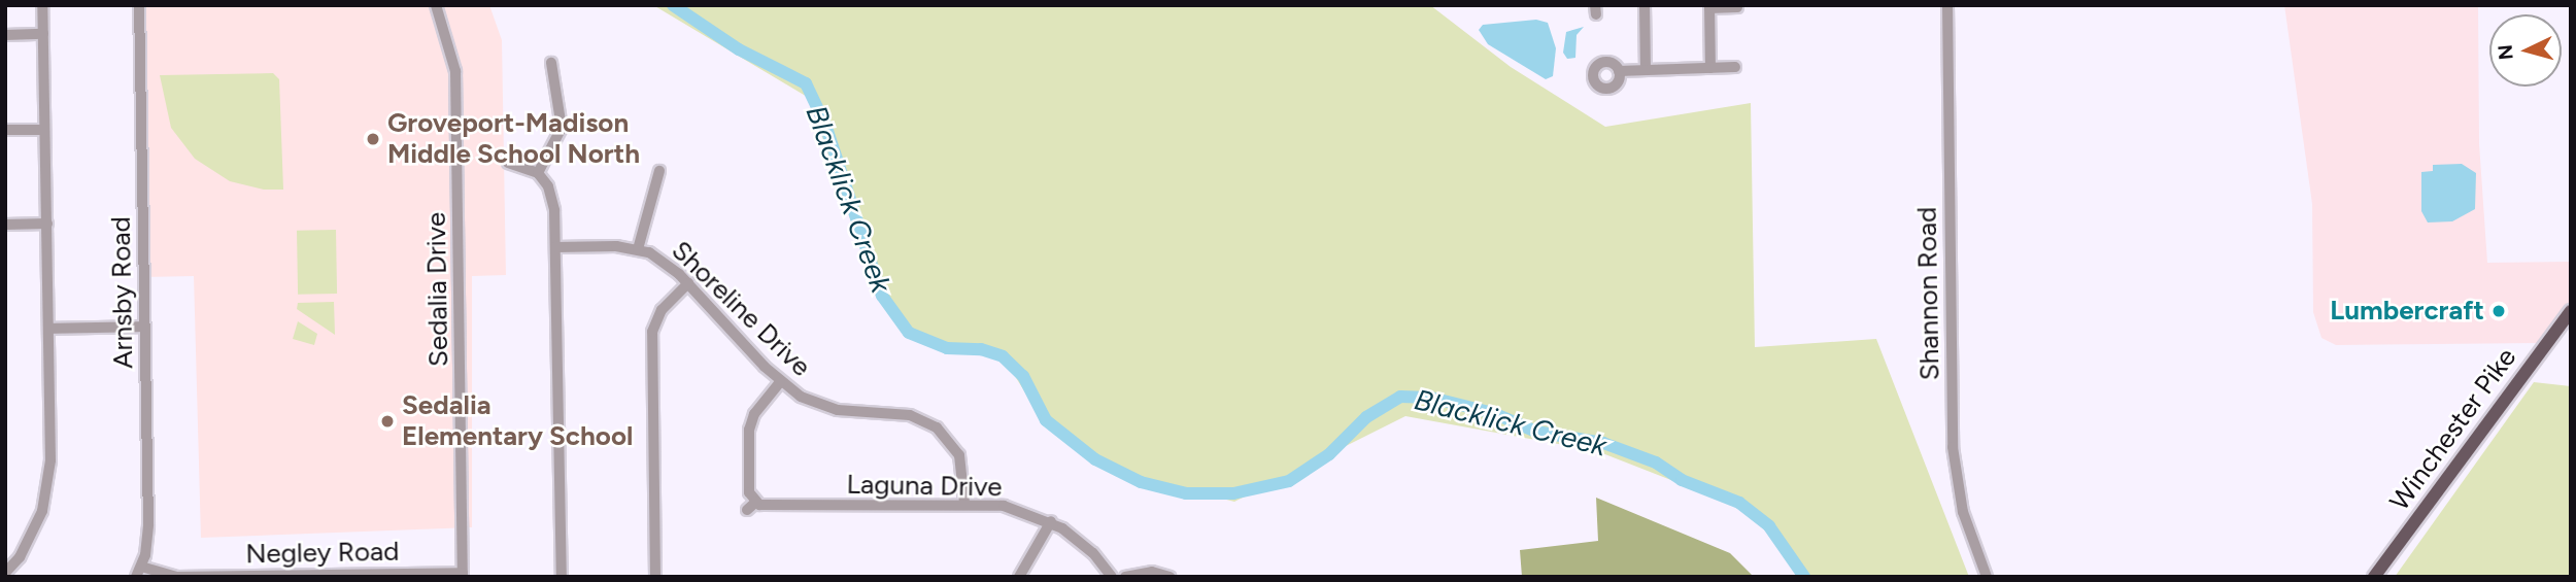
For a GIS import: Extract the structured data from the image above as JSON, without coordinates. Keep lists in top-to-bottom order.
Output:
{
  "streets": {
    "main road": ["Winchester Pike"],
    "street": [
      "Sedalia Drive",
      "Arnsby Road",
      "Shannon Road",
      "Shoreline Drive",
      "Laguna Drive",
      "Negley Road"
    ]
  },
  "crossings": [
    ["Sedalia Drive", "Negley Road"],
    ["Arnsby Road", "Negley Road"],
    ["Shoreline Drive", "Laguna Drive"]
  ],
  "water": ["Blacklick Creek"],
  "places": ["Groveport-Madison Middle School North", "Lumbercraft", "Sedalia Elementary School"],
  "north": "left"
}
